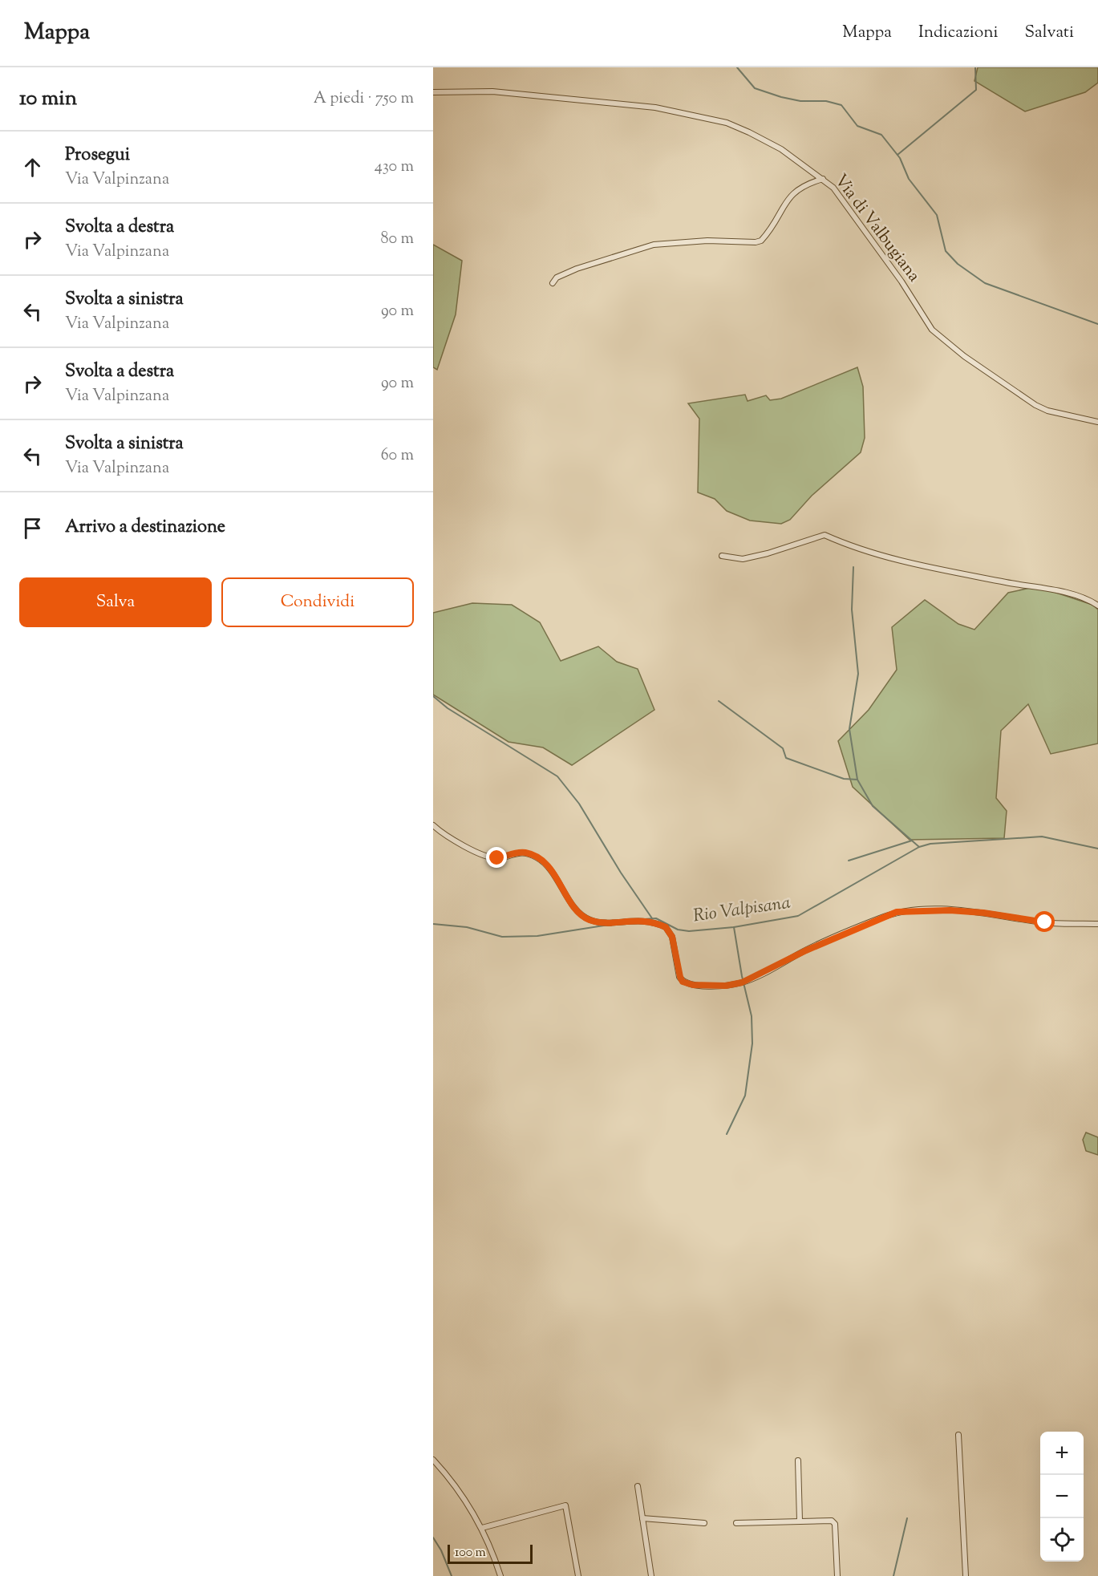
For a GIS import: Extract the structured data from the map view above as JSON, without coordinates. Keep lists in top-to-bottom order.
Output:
{
  "streets": {
    "street": ["Via di Valbugiana"]
  },
  "water": ["Rio Valpisana"],
  "scale_bar": "100 m",
  "page": {
    "header": "Mappa",
    "nav": ["Mappa", "Indicazioni", "Salvati"],
    "heading": ["10 min", "A piedi · 750 m"],
    "list": [
      ["Prosegui", "Via Valpinzana", "430 m"],
      ["Svolta a destra", "Via Valpinzana", "80 m"],
      ["Svolta a sinistra", "Via Valpinzana", "90 m"],
      ["Svolta a destra", "Via Valpinzana", "90 m"],
      ["Svolta a sinistra", "Via Valpinzana", "60 m"],
      "Arrivo a destinazione"
    ],
    "buttons": ["Salva", "Condividi"],
    "map_buttons": ["+", "−"],
    "scale": "100 m"
  }
}
